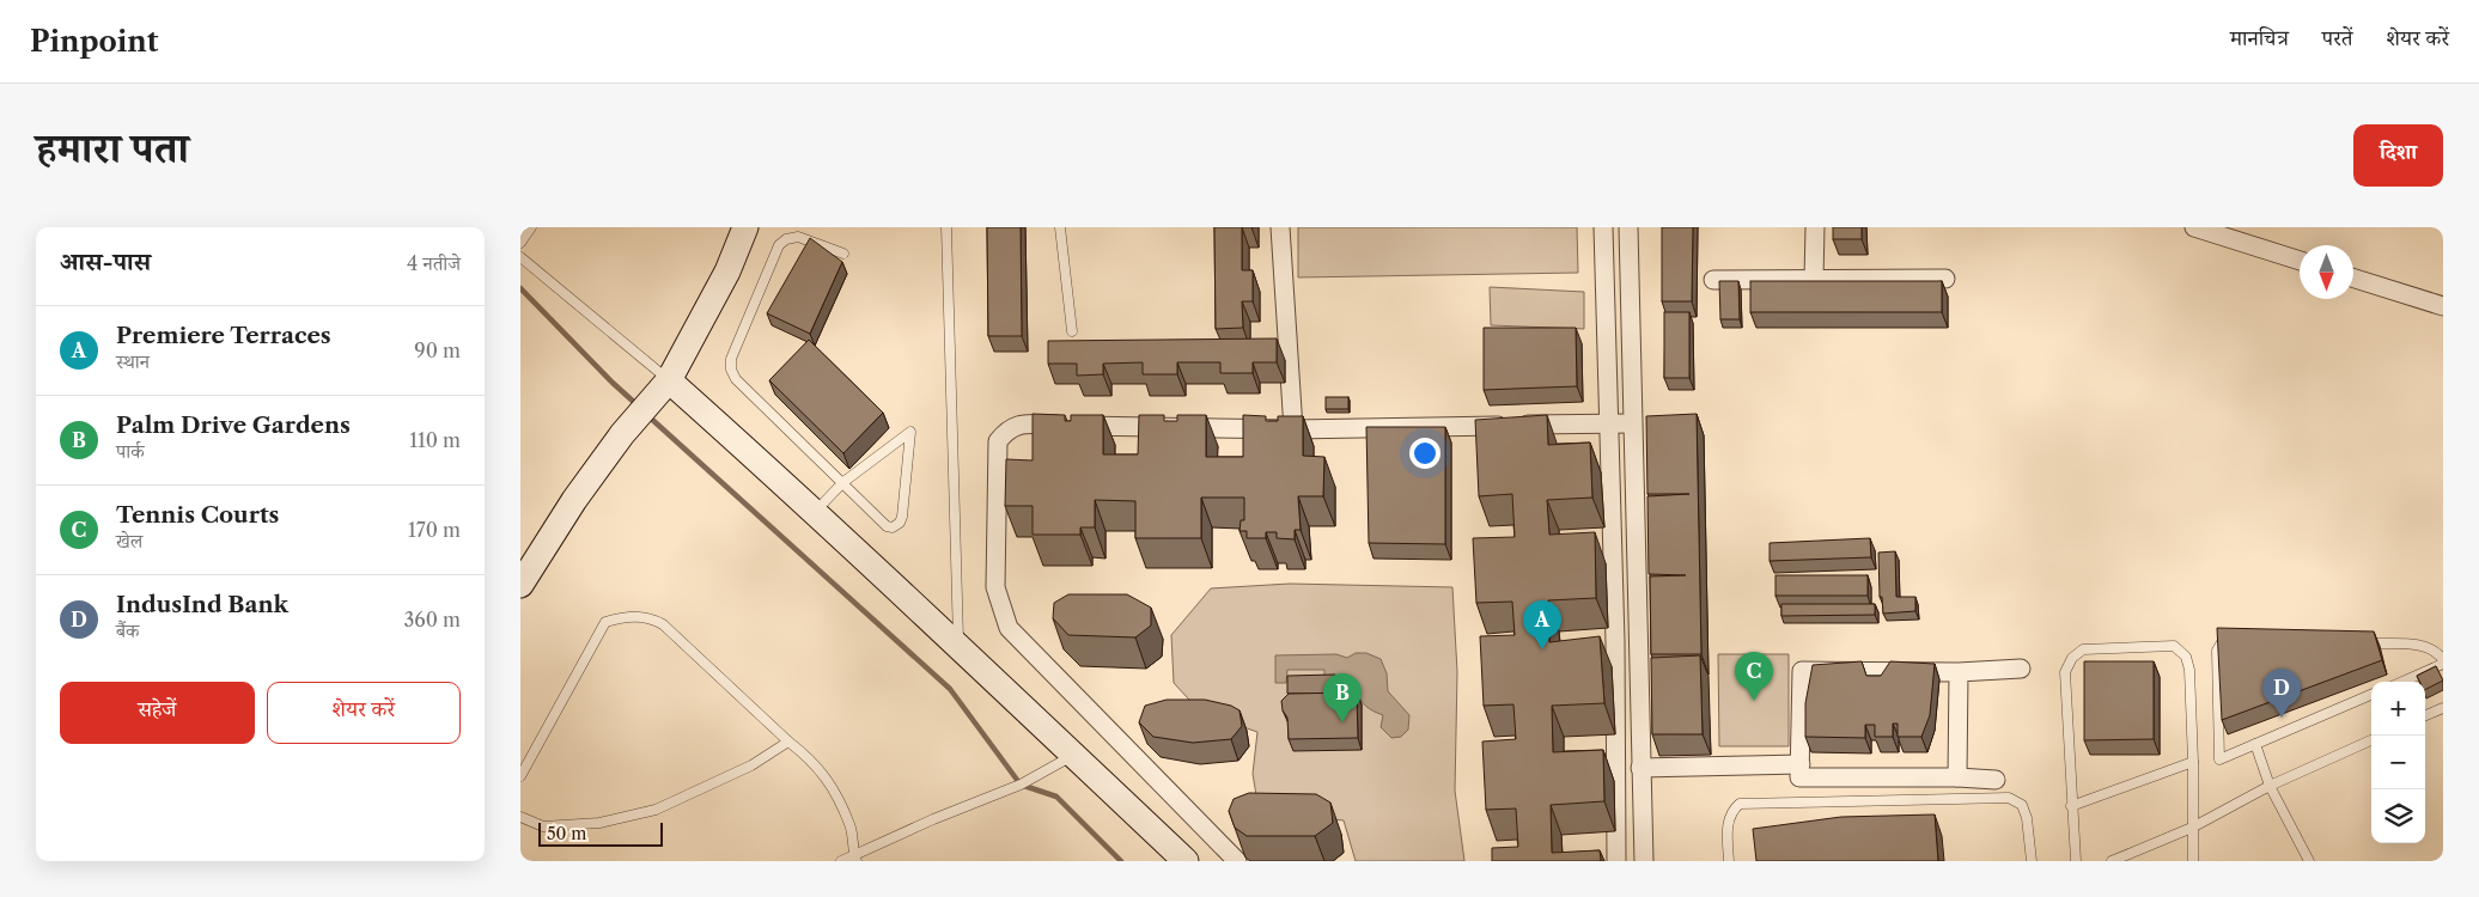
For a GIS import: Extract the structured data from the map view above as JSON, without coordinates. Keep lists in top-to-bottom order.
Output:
{
  "scale_bar": "50 m",
  "north": "bottom",
  "page": {
    "header": "Pinpoint",
    "nav": ["मानचित्र", "परतें", "शेयर करें"],
    "title": "हमारा पता",
    "buttons": [
      "दिशा",
      ["सहेजें", "शेयर करें"]
    ],
    "heading": ["आस-पास", "4 नतीजे"],
    "list": [
      {
        "mark": "A",
        "name": "Premiere Terraces",
        "note": "स्थान",
        "value": "90 m"
      },
      {
        "mark": "B",
        "name": "Palm Drive Gardens",
        "note": "पार्क",
        "value": "110 m"
      },
      {
        "mark": "C",
        "name": "Tennis Courts",
        "note": "खेल",
        "value": "170 m"
      },
      {
        "mark": "D",
        "name": "IndusInd Bank",
        "note": "बैंक",
        "value": "360 m"
      }
    ],
    "pins": [
      "A",
      "C",
      "D",
      "B"
    ],
    "map_buttons": ["+", "−"],
    "scale": "50 m"
  }
}
